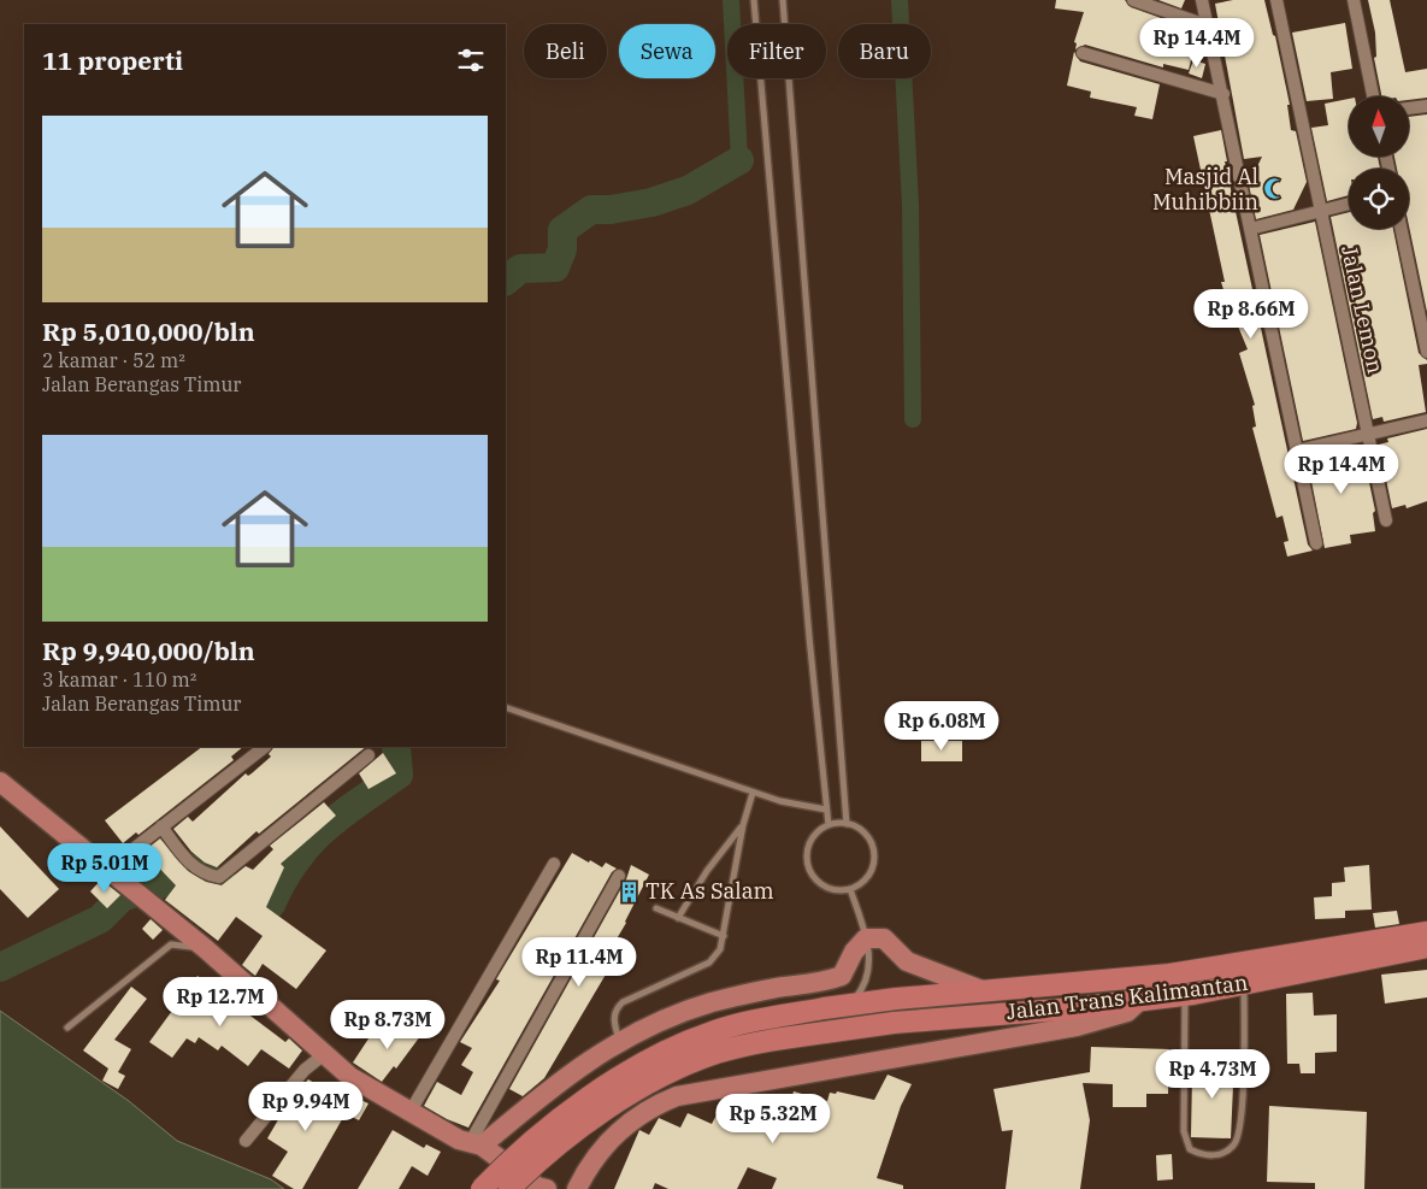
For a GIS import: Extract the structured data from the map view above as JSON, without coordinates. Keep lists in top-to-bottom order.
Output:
{
  "streets": {
    "highway": ["Jalan Trans Kalimantan"],
    "street": ["Jalan Lemon"]
  },
  "places": {
    "mosque": ["Masjid Al Muhibbiin"],
    "building": ["TK As Salam"]
  },
  "north": "top",
  "page": {
    "price": [
      "Rp 14.4M",
      "Rp 8.66M",
      "Rp 14.4M",
      "Rp 6.08M",
      "Rp 5.01M",
      "Rp 11.4M",
      "Rp 12.7M",
      "Rp 8.73M",
      "Rp 4.73M",
      "Rp 9.94M",
      "Rp 5.32M"
    ],
    "chip": [
      "Beli",
      "Sewa",
      "Filter",
      "Baru"
    ],
    "heading": "11 properti",
    "list": [
      {
        "name": "Rp 5,010,000/bln",
        "note": "2 kamar · 52 m² · Jalan Berangas Timur"
      },
      {
        "name": "Rp 9,940,000/bln",
        "note": "3 kamar · 110 m² · Jalan Berangas Timur"
      }
    ]
  }
}
